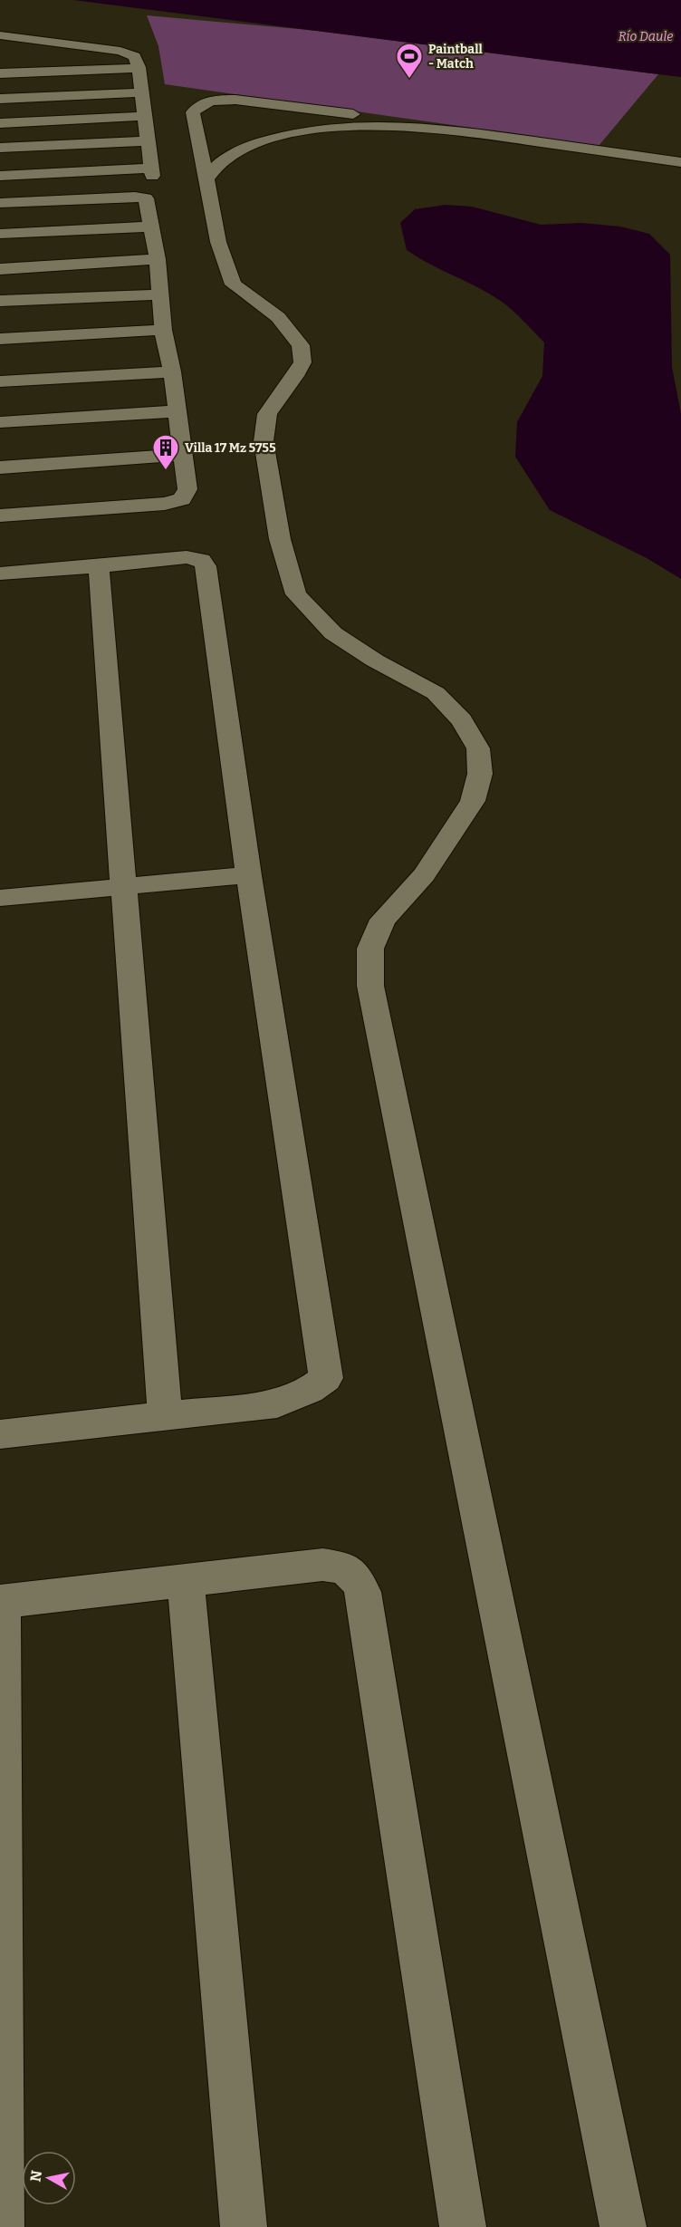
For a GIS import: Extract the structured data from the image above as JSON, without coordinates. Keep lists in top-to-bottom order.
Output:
{
  "water": ["Río Daule"],
  "places": {
    "sports": ["Paintball - Match"],
    "building": ["Villa 17 Mz 5755"]
  },
  "north": "left"
}
